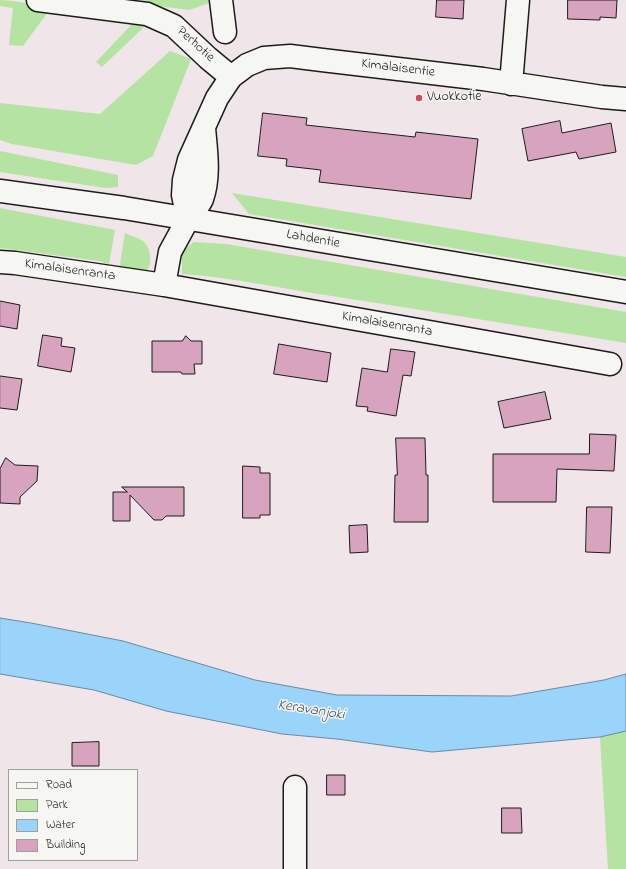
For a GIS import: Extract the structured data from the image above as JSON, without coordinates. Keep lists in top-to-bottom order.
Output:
{
  "streets": {
    "street": [
      "Perhotie",
      "Kimalaisentie",
      "Lahdentie",
      "Kimalaisenranta"
    ]
  },
  "crossings": [
    ["Perhotie", "Kimalaisentie"],
    ["Kimalaisentie", "Lahdentie"]
  ],
  "water": ["Keravanjoki"],
  "places": ["Vuokkotie"],
  "legend": [
    "Road",
    "Park",
    "Water",
    "Building"
  ]
}
